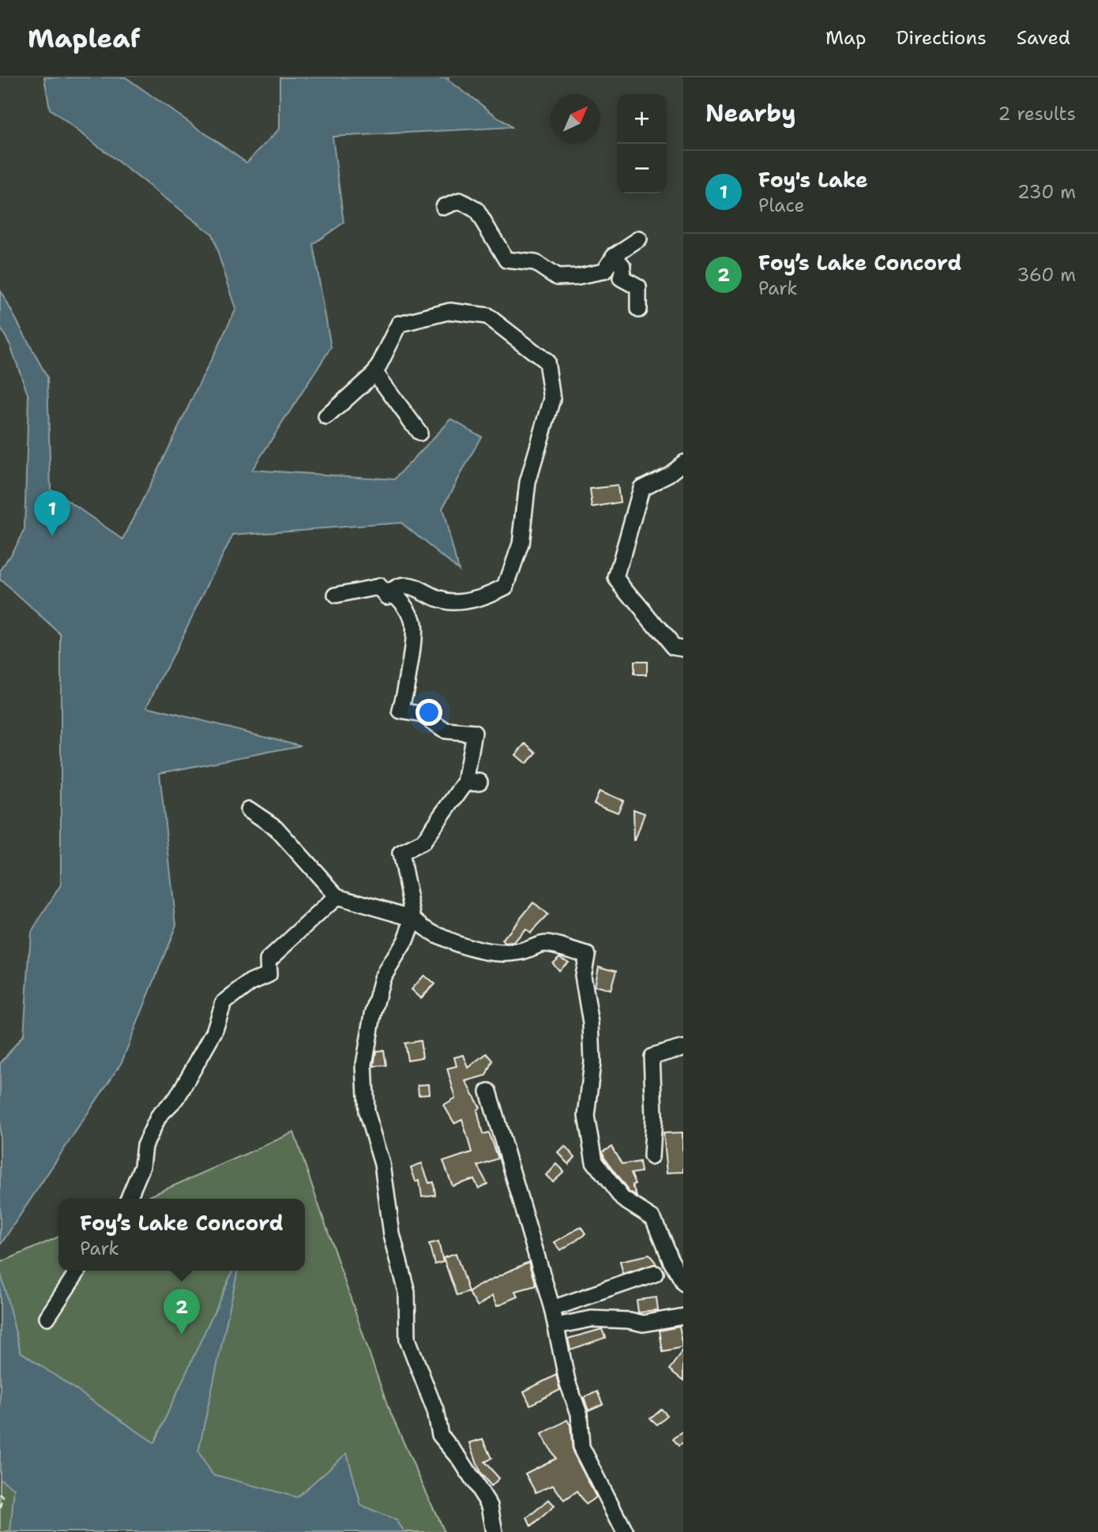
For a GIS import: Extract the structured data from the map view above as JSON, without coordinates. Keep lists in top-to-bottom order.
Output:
{
  "north": "top right",
  "page": {
    "header": "Mapleaf",
    "nav": ["Map", "Directions", "Saved"],
    "heading": ["Nearby", "2 results"],
    "map_buttons": ["+", "−"],
    "list": [
      {
        "mark": "1",
        "name": "Foy's Lake",
        "note": "Place",
        "value": "230 m"
      },
      {
        "mark": "2",
        "name": "Foy’s Lake Concord",
        "note": "Park",
        "value": "360 m"
      }
    ],
    "pins": ["1", "2"],
    "popup": ["Foy’s Lake Concord", "Park"]
  }
}
